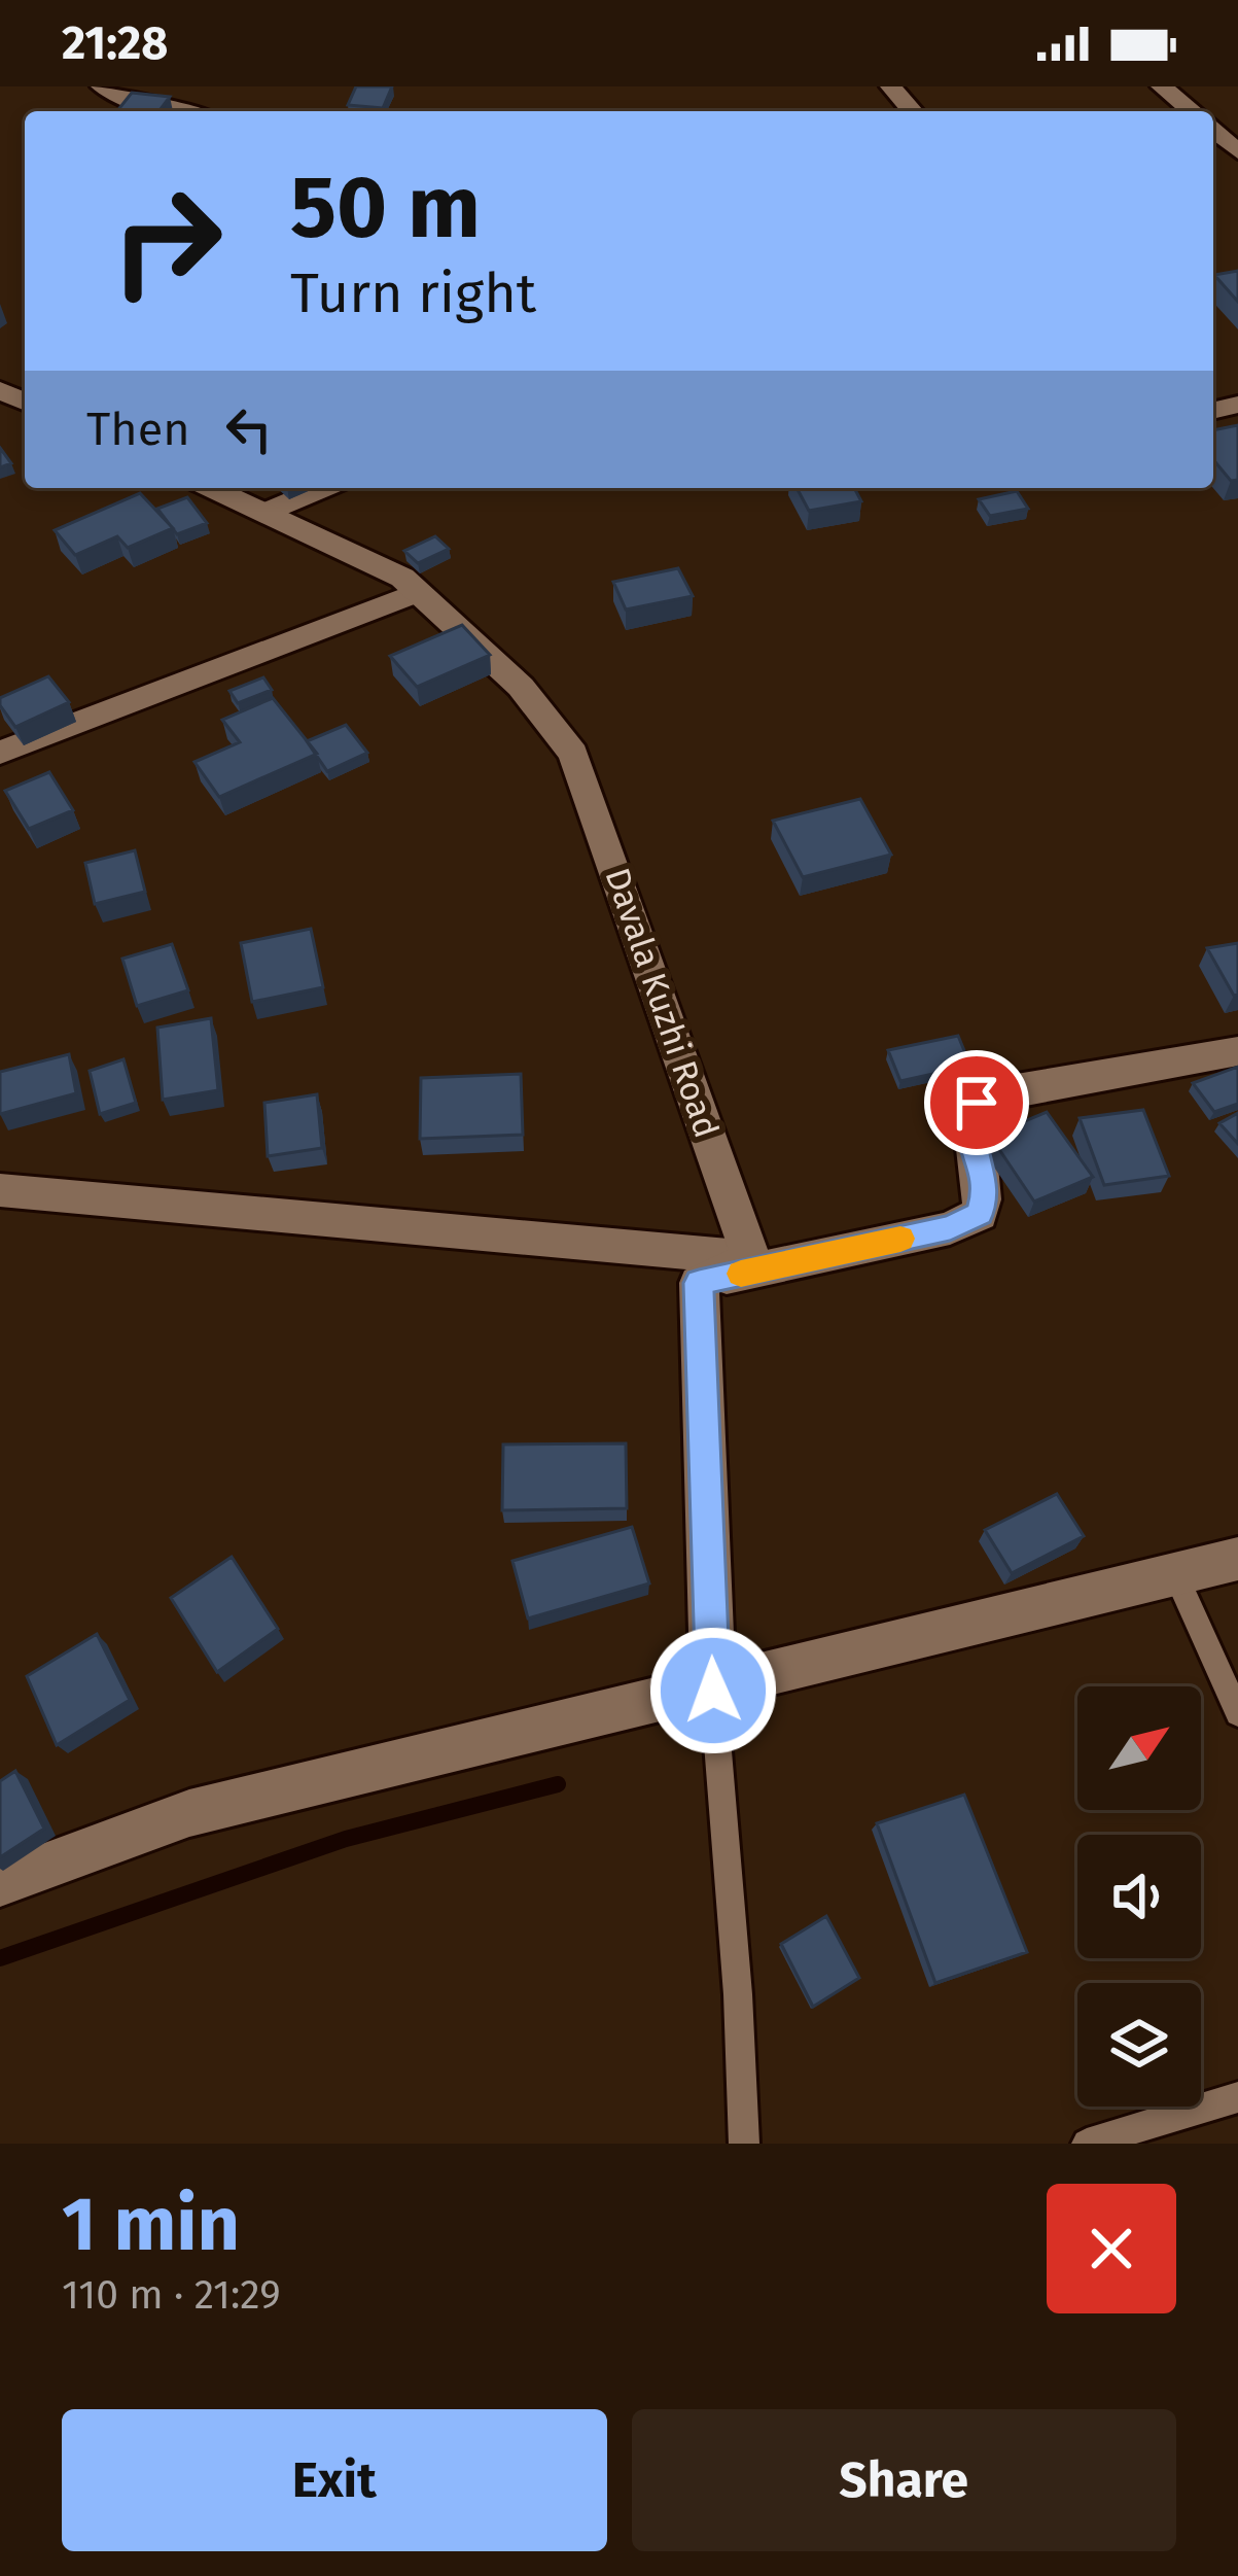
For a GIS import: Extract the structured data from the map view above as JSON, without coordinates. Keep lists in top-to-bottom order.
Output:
{
  "streets": {
    "street": ["Davala Kuzhi Road"]
  },
  "north": "top right",
  "page": {
    "status": "21:28",
    "turn": ["50 m", "Turn right"],
    "then": "Then",
    "heading": ["1 min", "110 m · 21:29"],
    "buttons": ["Exit", "Share"]
  }
}
